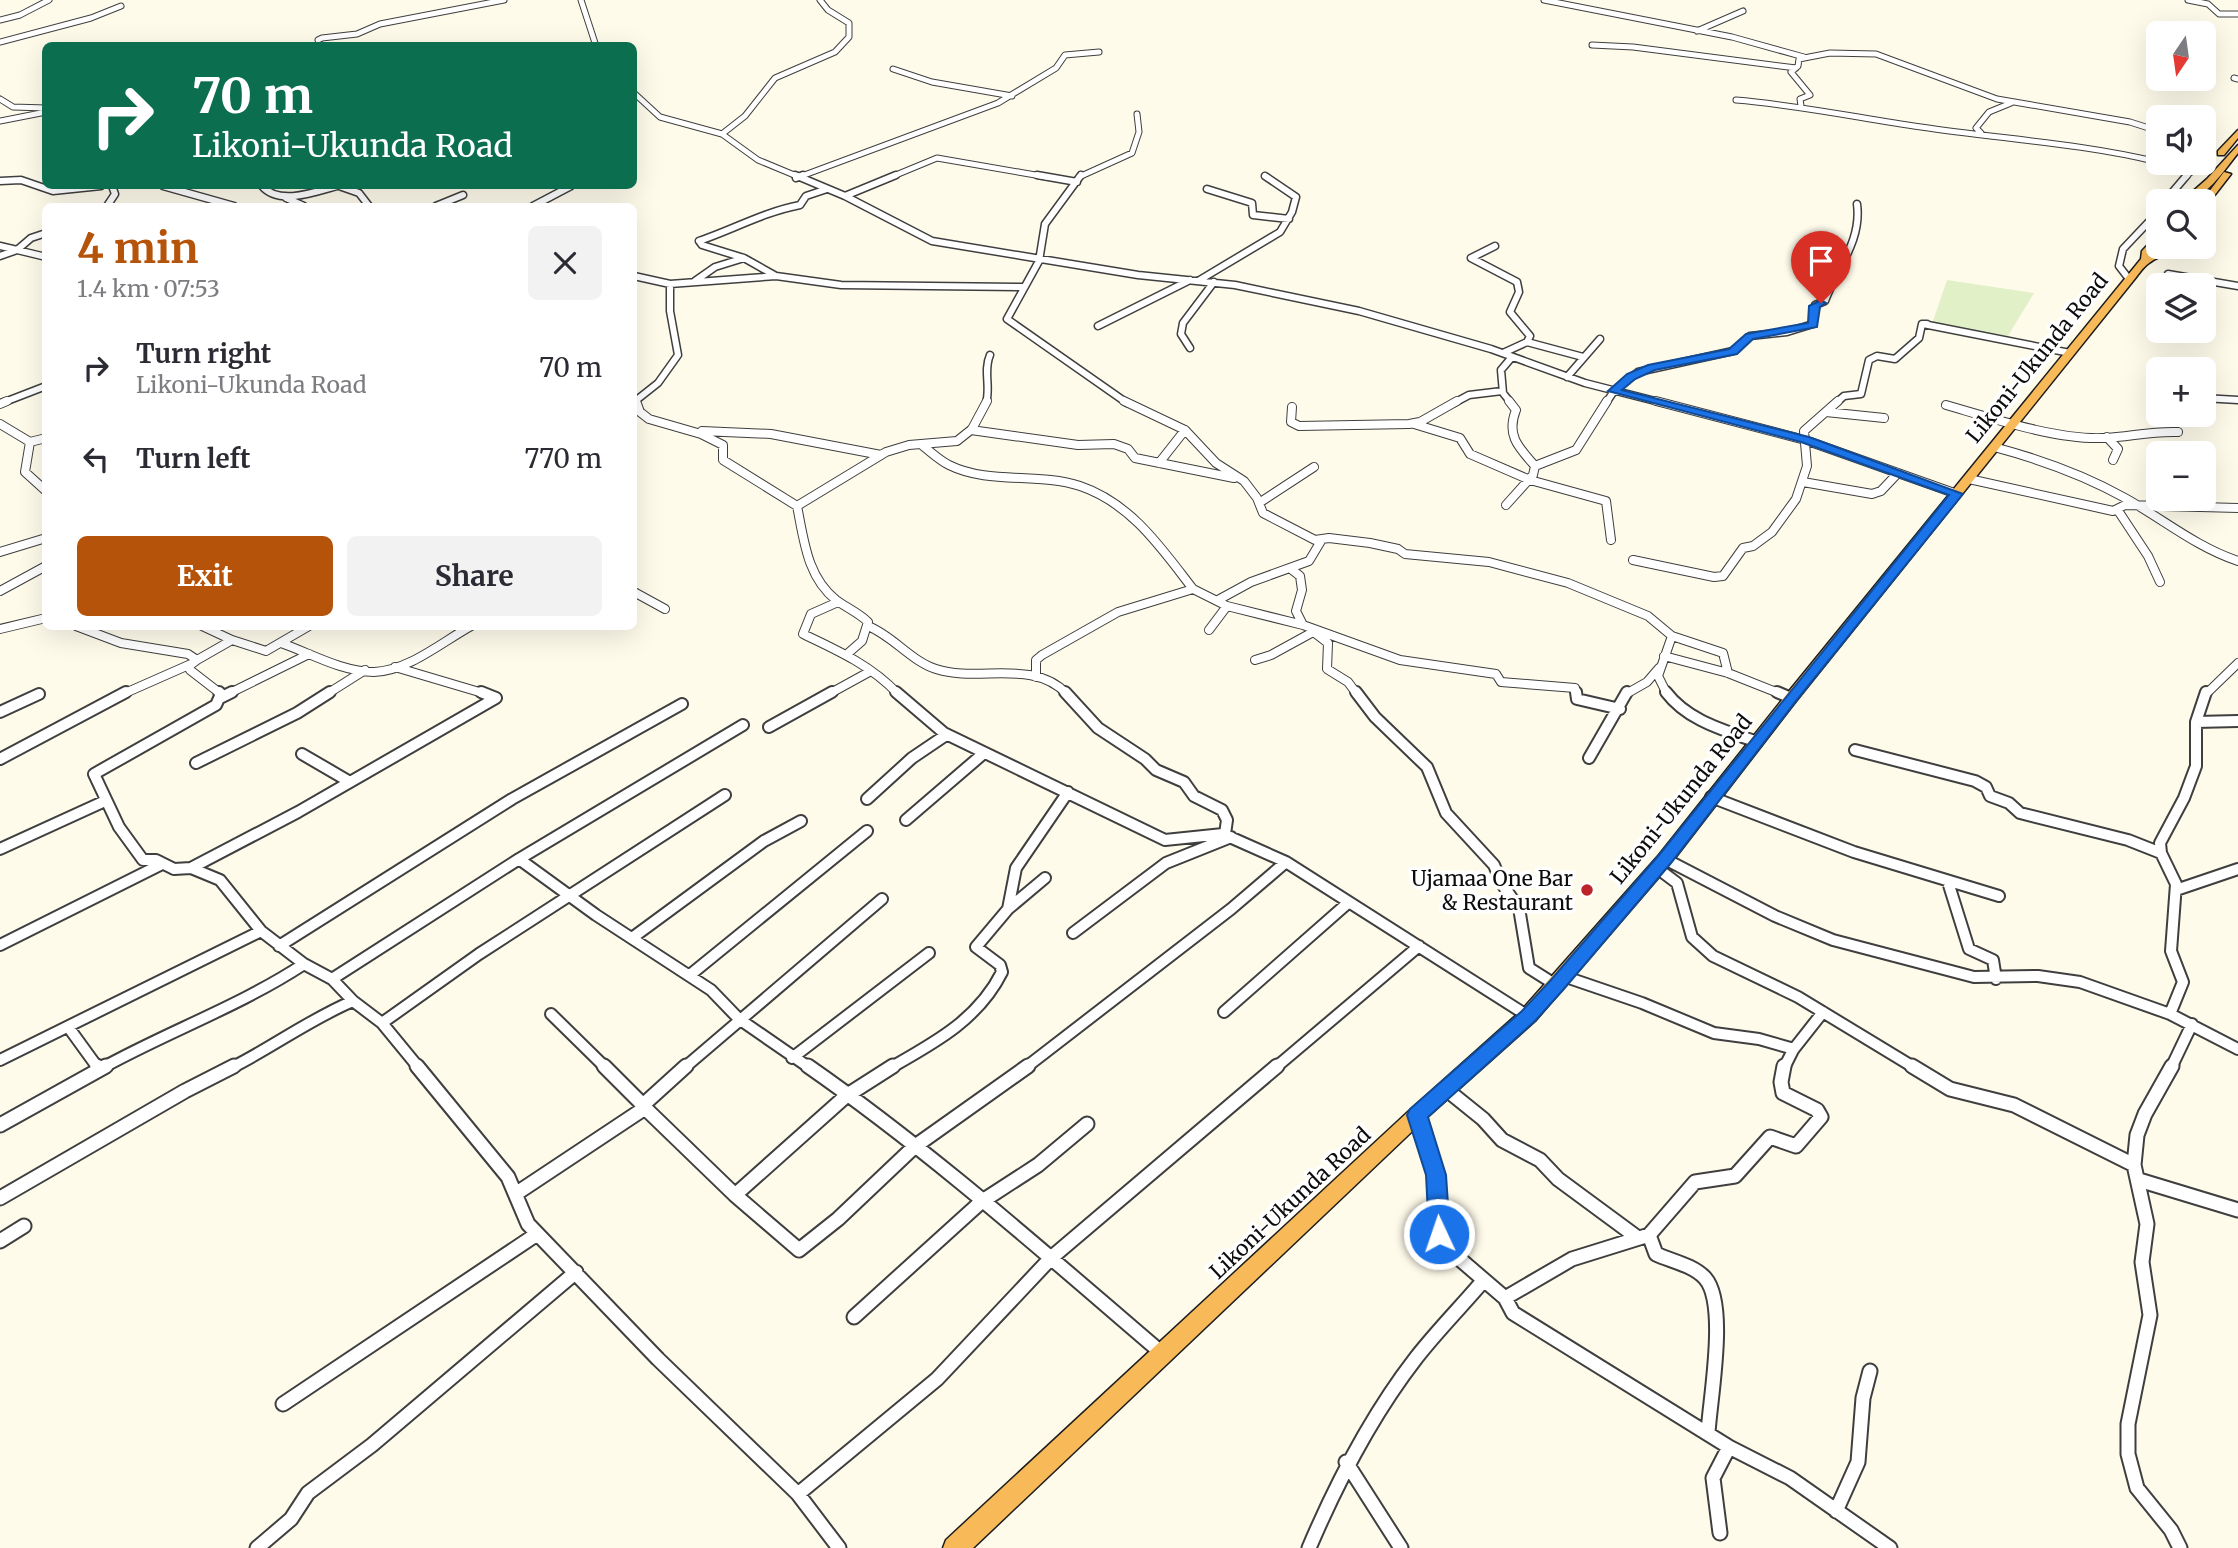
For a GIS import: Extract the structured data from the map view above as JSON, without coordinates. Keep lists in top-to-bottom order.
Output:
{
  "streets": {
    "highway": ["Likoni-Ukunda Road"]
  },
  "places": ["Ujamaa One Bar & Restaurant"],
  "north": "bottom",
  "page": {
    "map_buttons": ["+", "−"],
    "turn": ["70 m", "Likoni-Ukunda Road"],
    "heading": ["4 min", "1.4 km · 07:53"],
    "list": [
      {
        "name": "Turn right",
        "note": "Likoni-Ukunda Road",
        "value": "70 m"
      },
      {
        "name": "Turn left",
        "value": "770 m"
      }
    ],
    "buttons": ["Exit", "Share"]
  }
}
